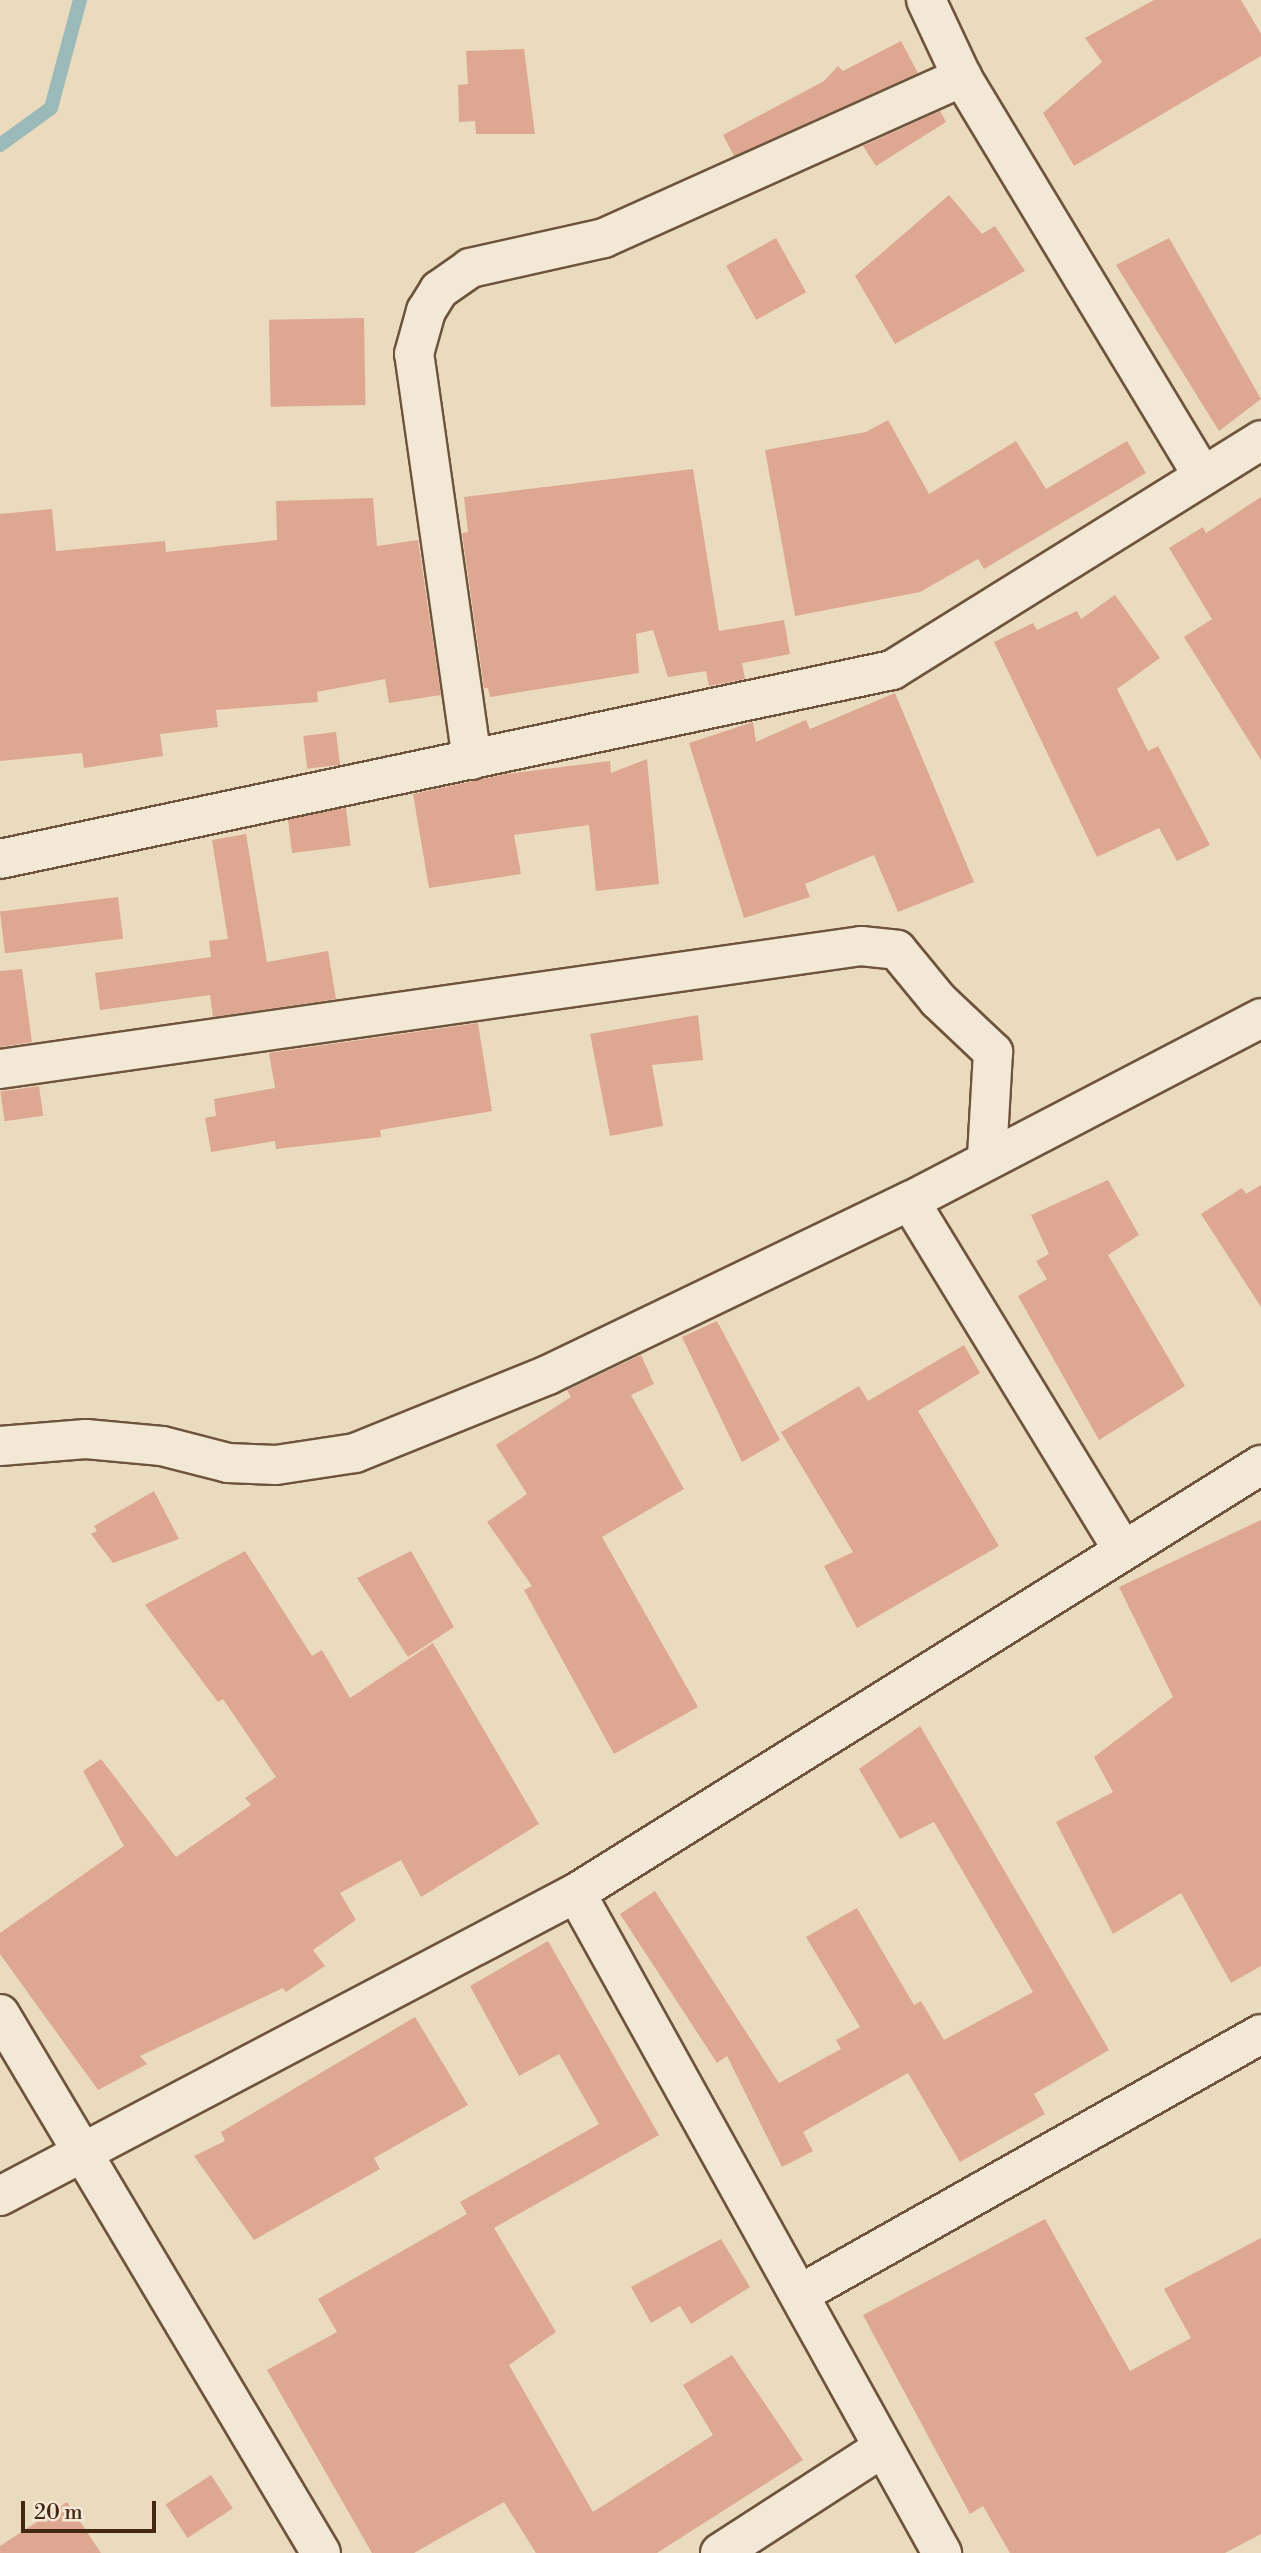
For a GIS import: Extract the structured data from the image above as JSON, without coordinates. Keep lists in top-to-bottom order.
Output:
{
  "scale_bar": "20 m"
}
